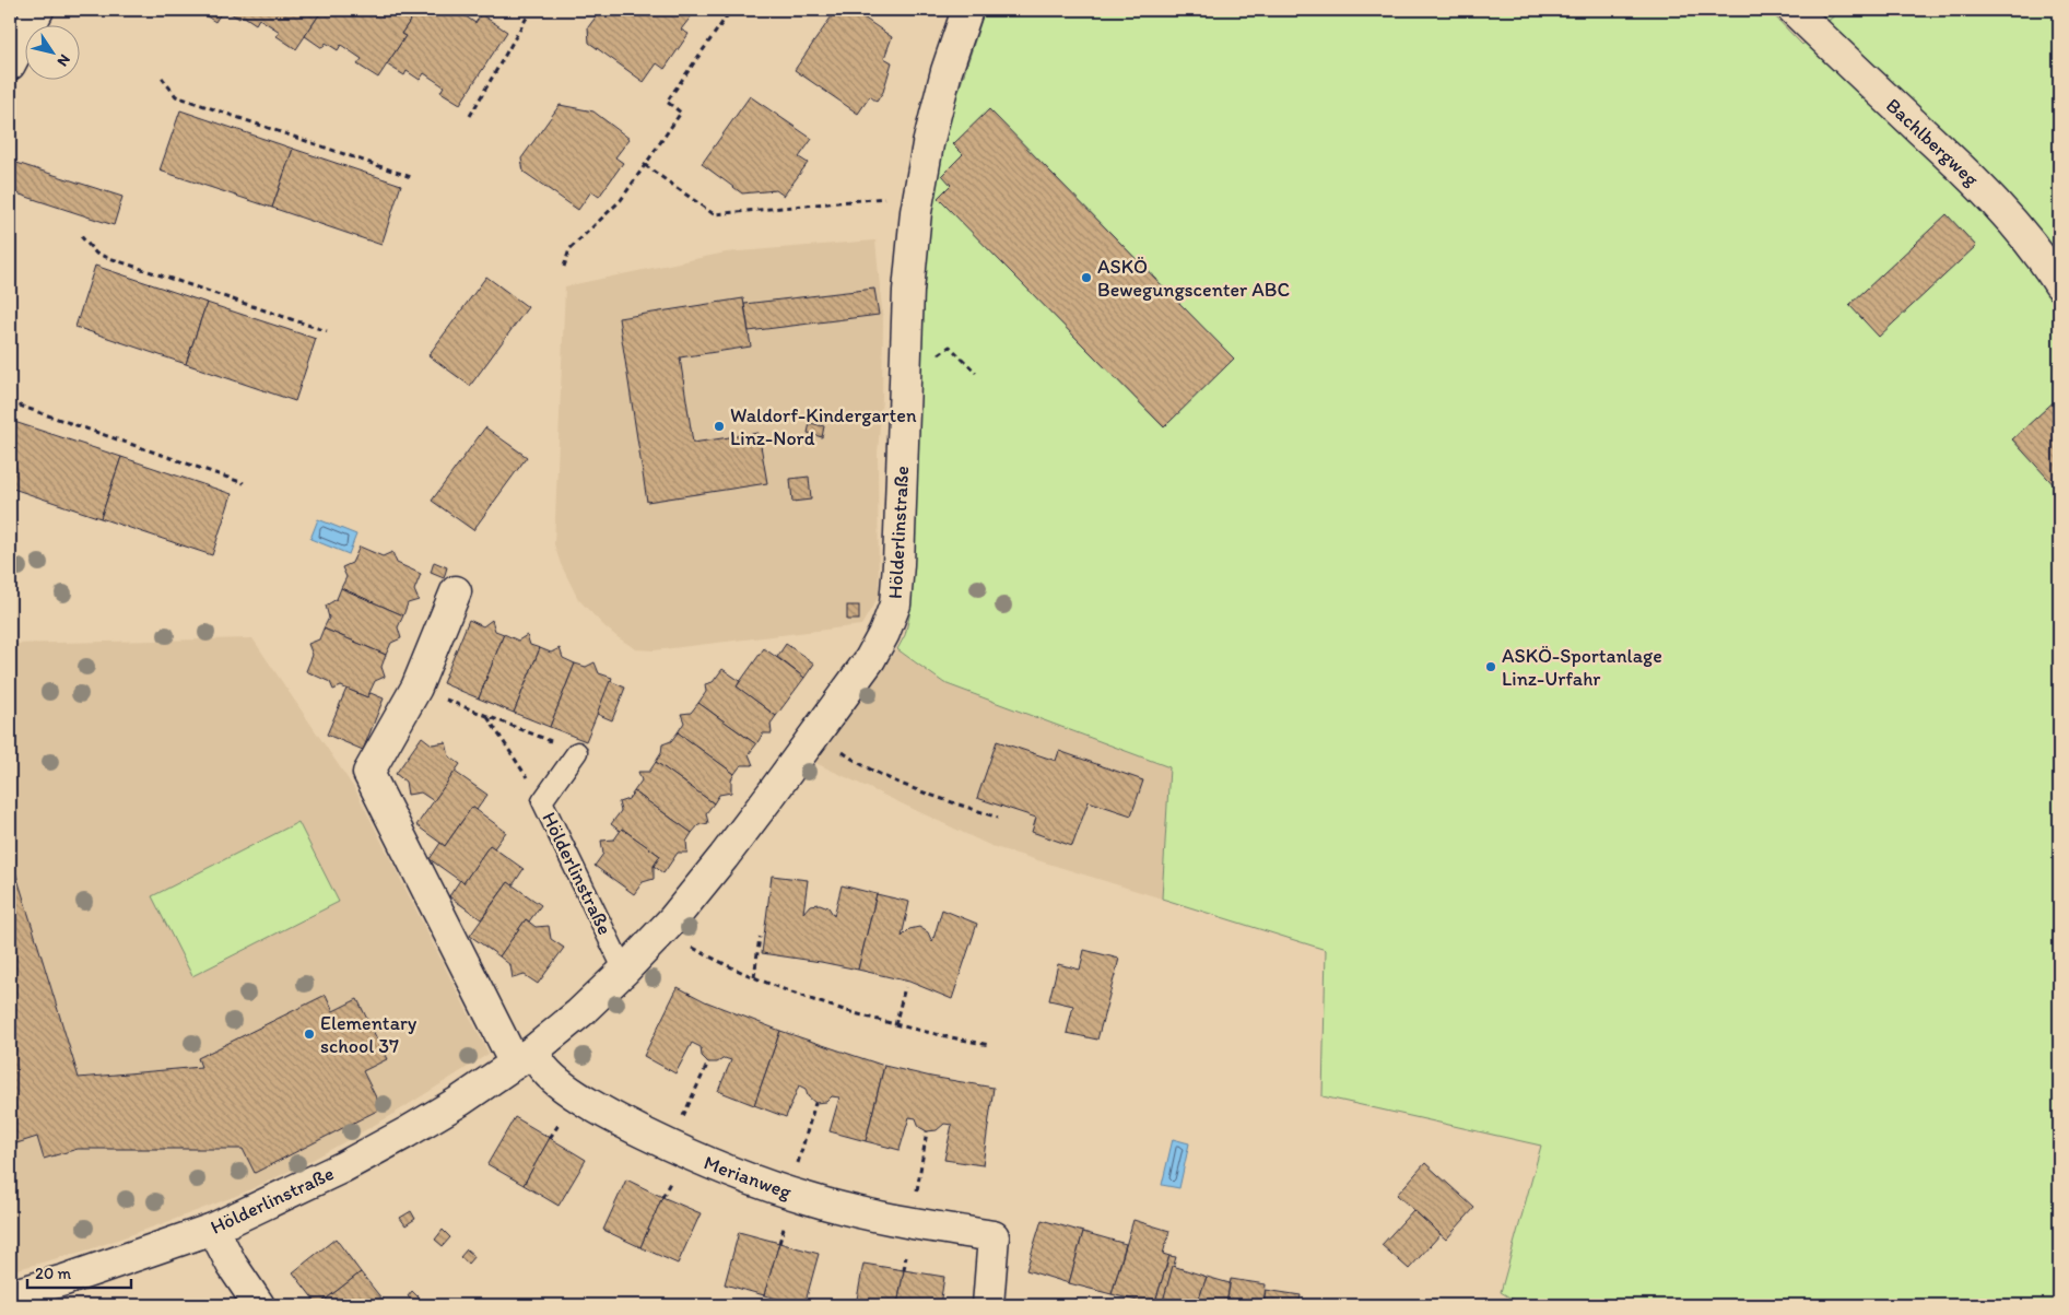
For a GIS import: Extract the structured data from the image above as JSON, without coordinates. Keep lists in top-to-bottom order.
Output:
{
  "streets": {
    "street": ["Bachlbergweg", "Hölderlinstraße", "Merianweg"]
  },
  "crossings": [
    ["Hölderlinstraße", "Merianweg"]
  ],
  "places": [
    "ASKÖ Bewegungscenter ABC",
    "Waldorf-Kindergarten Linz-Nord",
    "ASKÖ-Sportanlage Linz-Urfahr",
    "Elementary school 37"
  ],
  "scale_bar": "20 m",
  "north": "bottom right"
}
